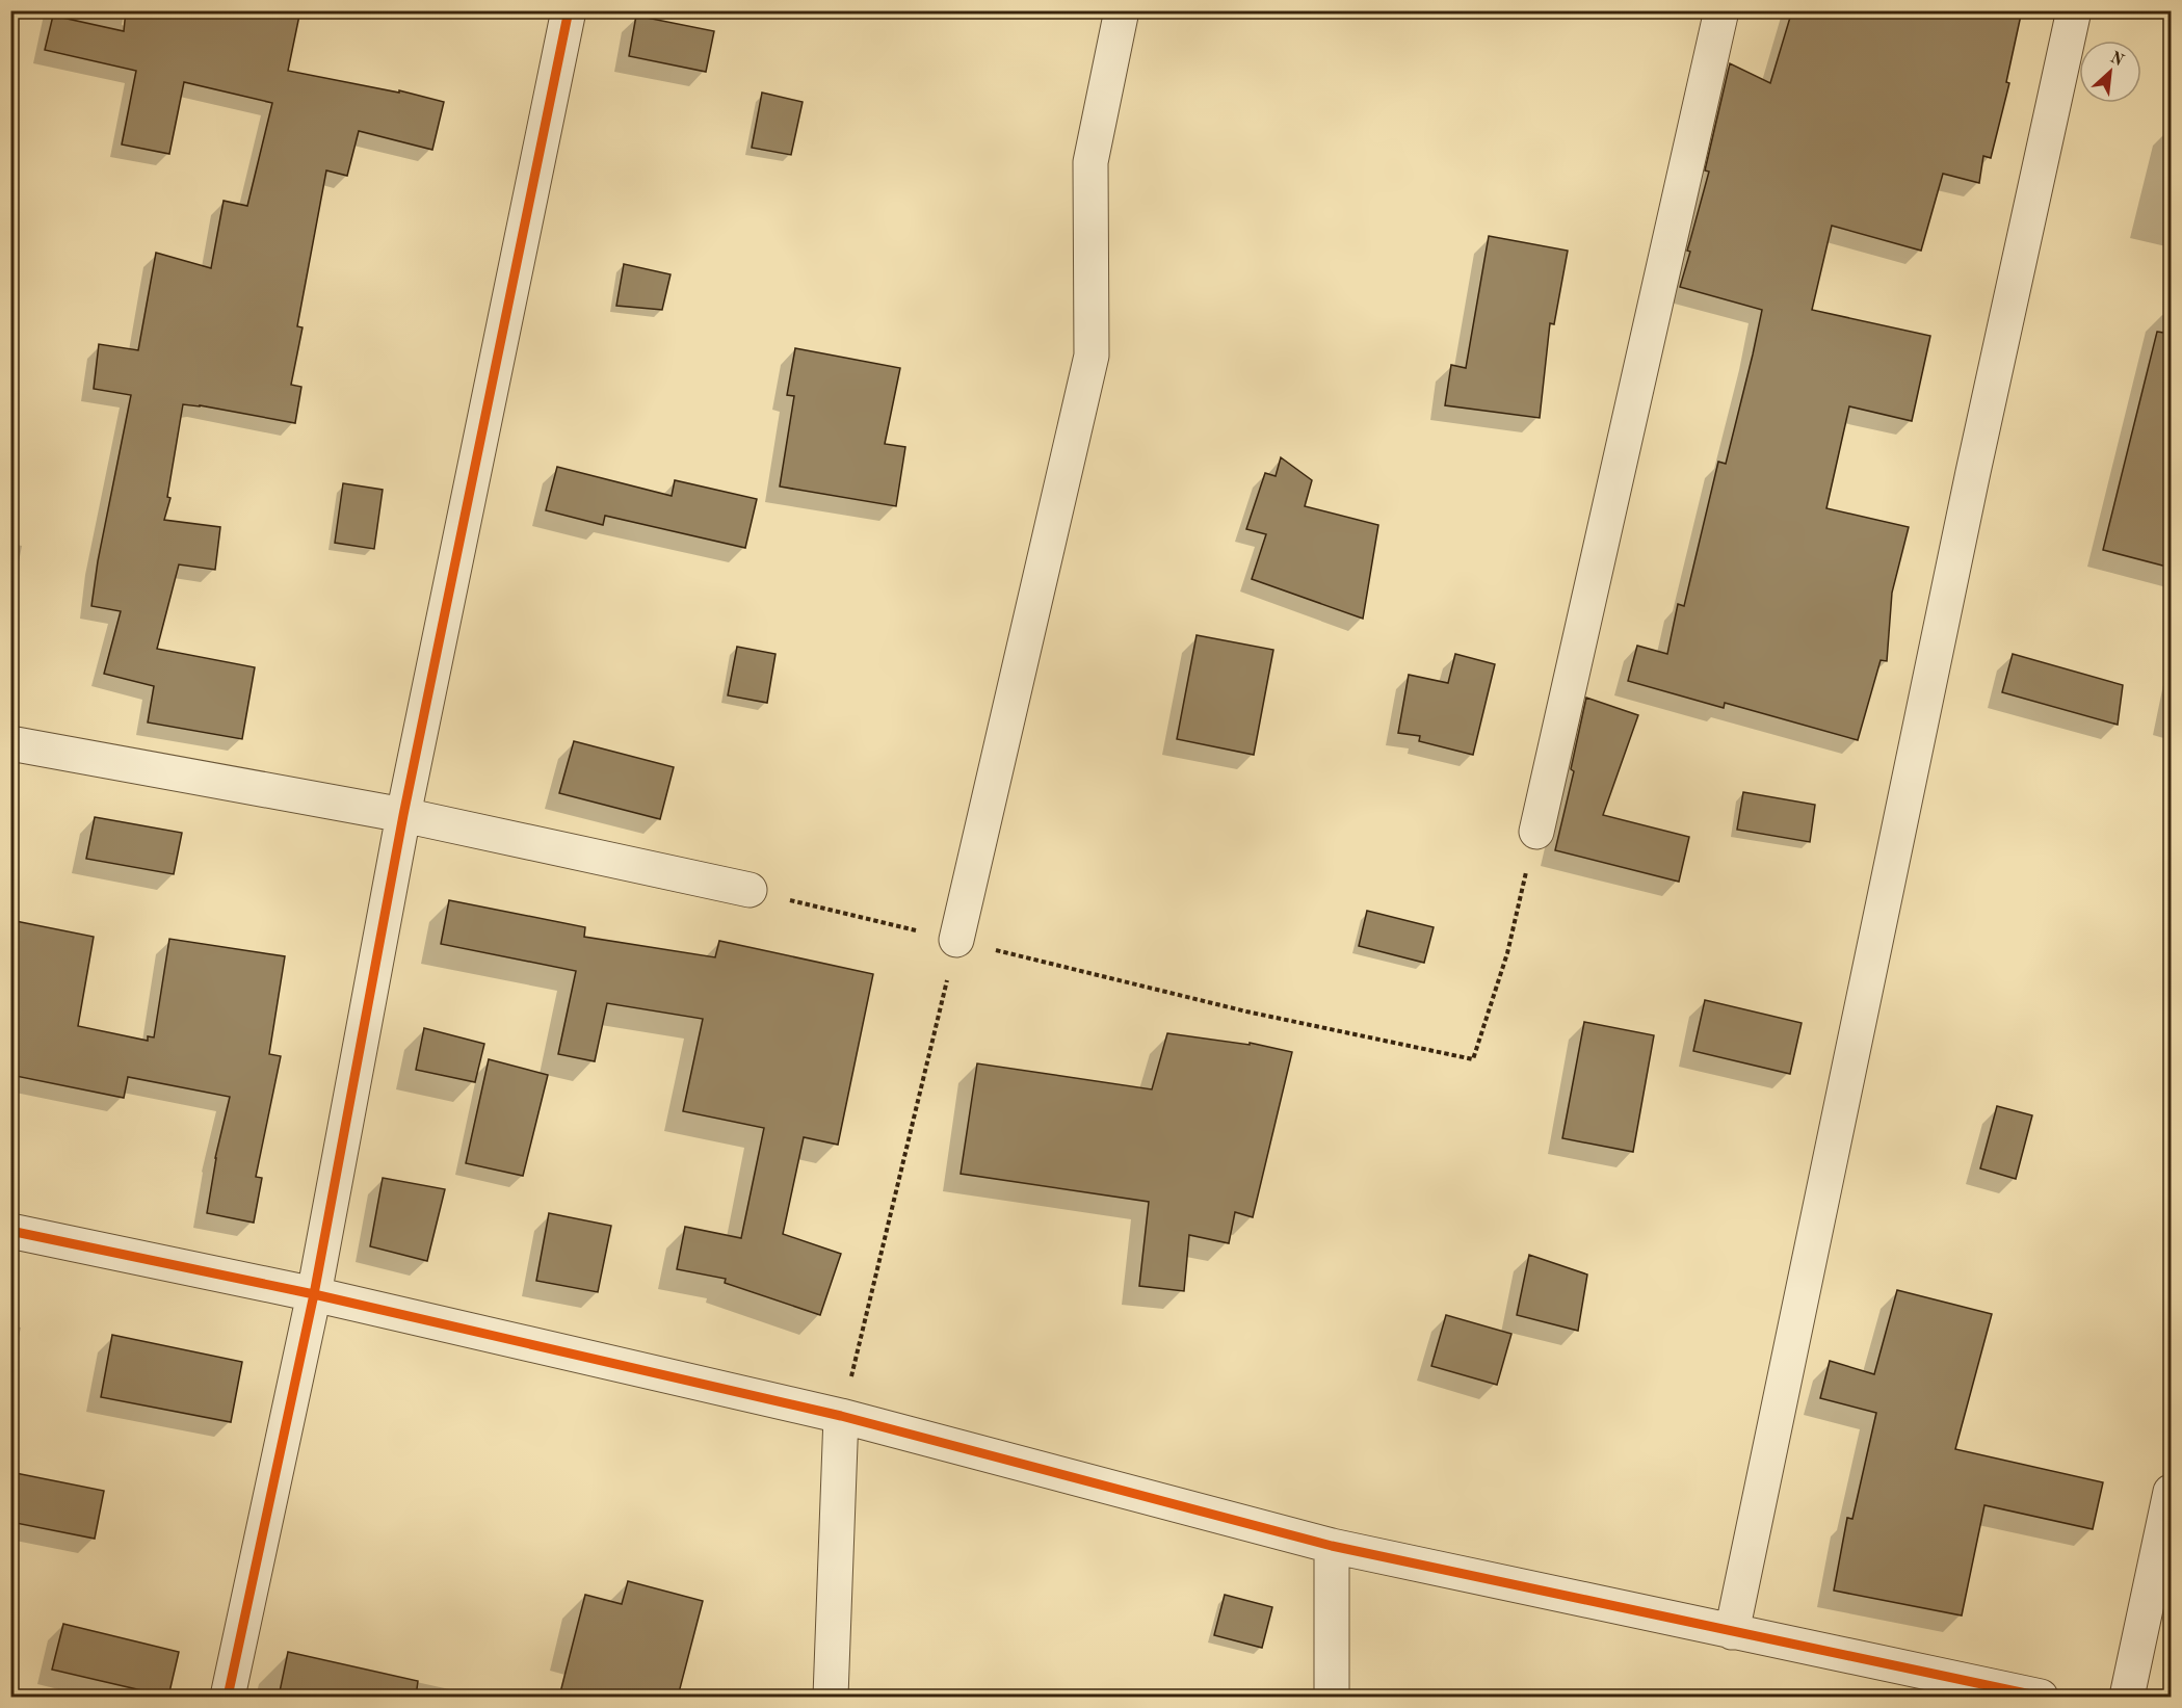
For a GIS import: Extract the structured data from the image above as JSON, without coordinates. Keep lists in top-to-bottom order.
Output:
{
  "north": "top right"
}
